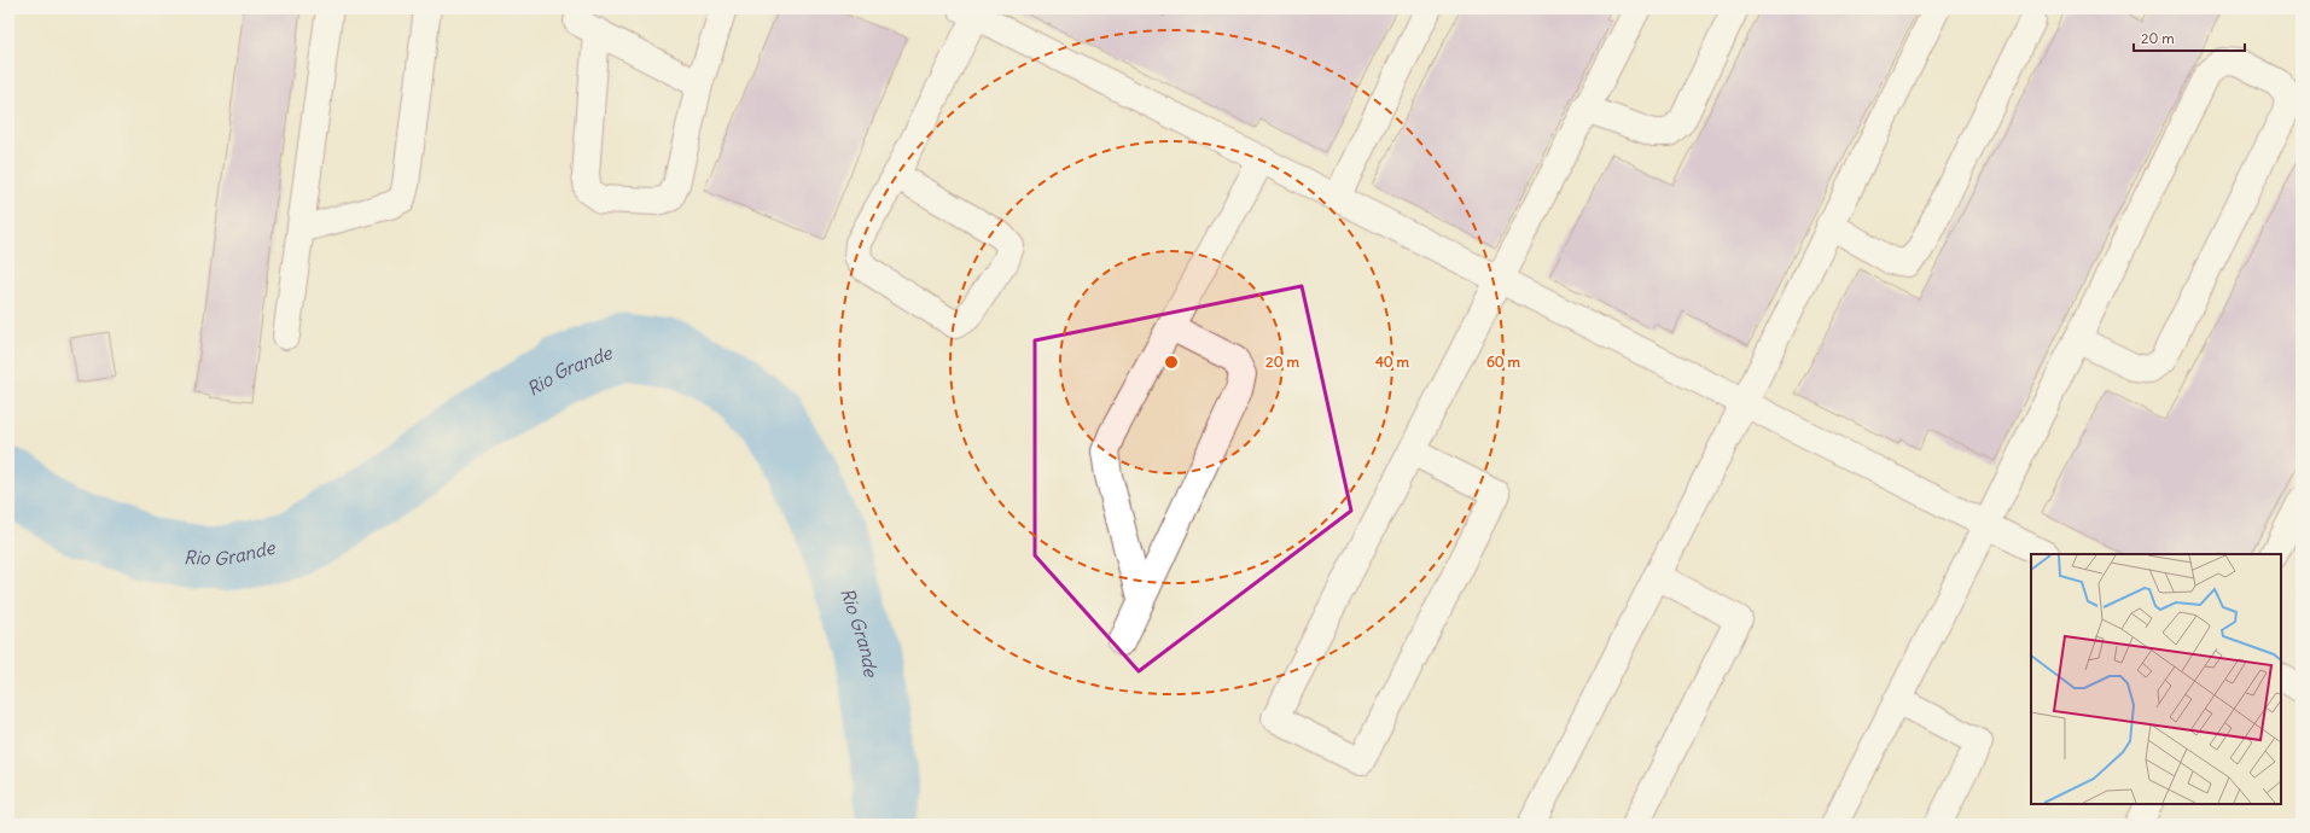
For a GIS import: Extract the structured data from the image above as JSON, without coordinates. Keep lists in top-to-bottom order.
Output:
{
  "water": ["Rio Grande"],
  "scale_bar": "20 m",
  "rings": ["20 m", "40 m", "60 m"]
}
